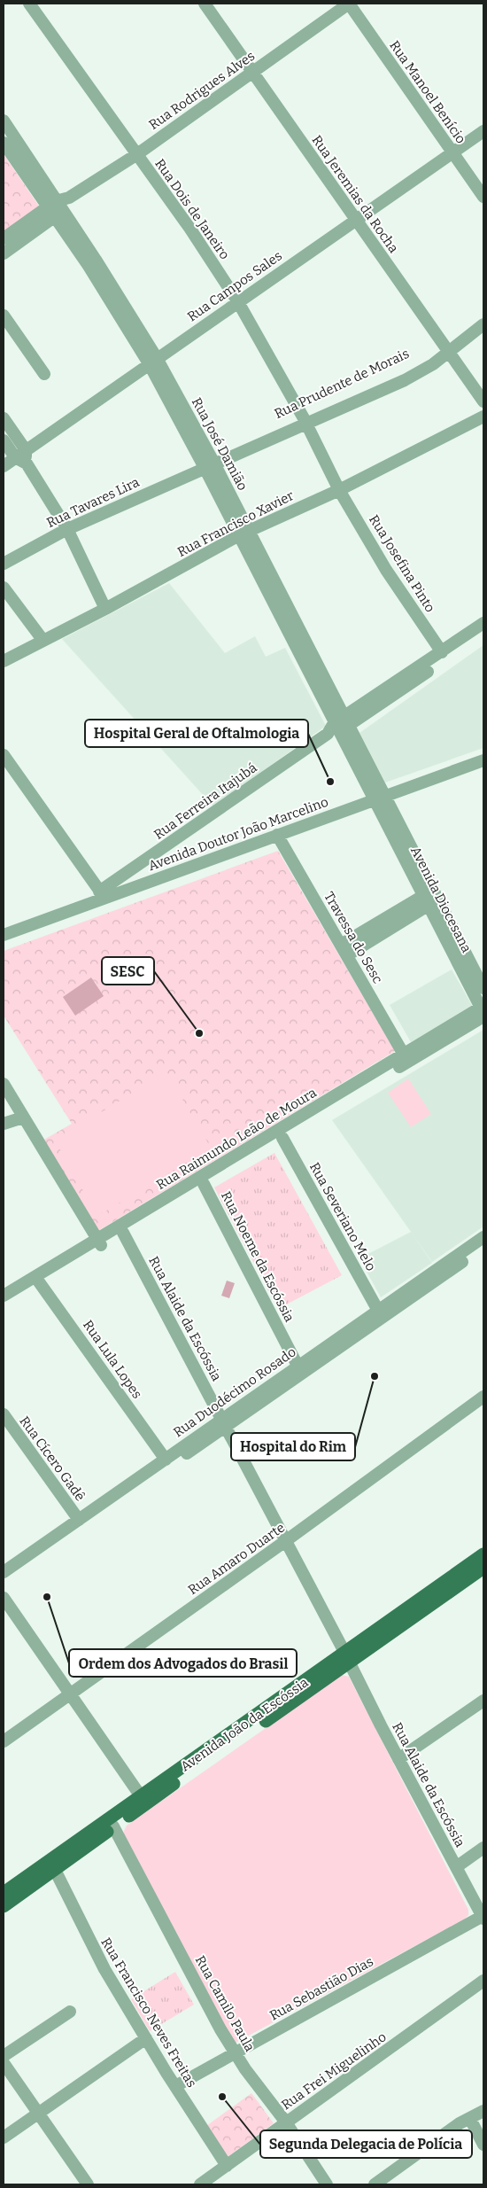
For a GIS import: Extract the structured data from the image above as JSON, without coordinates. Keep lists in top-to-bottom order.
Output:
{
  "streets": {
    "main road": ["Avenida João da Escóssia"],
    "street": [
      "Rua Rodrigues Alves",
      "Rua Manoel Benício",
      "Rua Jeremias da Rocha",
      "Rua Dois de Janeiro",
      "Rua Campos Sales",
      "Rua Prudente de Morais",
      "Rua José Damião",
      "Rua Tavares Lira",
      "Rua Francisco Xavier",
      "Rua Josefina Pinto",
      "Rua Ferreira Itajubá",
      "Avenida Doutor João Marcelino",
      "Avenida Diocesana",
      "Travessa do Sesc",
      "Rua Raimundo Leão de Moura",
      "Rua Severiano Melo",
      "Rua Noeme da Escóssia",
      "Rua Alaide da Escóssia",
      "Rua Lula Lopes",
      "Rua Duodécimo Rosado",
      "Rua Cícero Gadê",
      "Rua Amaro Duarte",
      "Rua Sebastião Dias",
      "Rua Camilo Paula",
      "Rua Francisco Neves Freitas",
      "Rua Frei Miguelinho"
    ]
  },
  "crossings": [
    ["Rua Rodrigues Alves", "Rua Manoel Benício"],
    ["Rua Rodrigues Alves", "Rua Jeremias da Rocha"],
    ["Rua Rodrigues Alves", "Rua Dois de Janeiro"],
    ["Rua Rodrigues Alves", "Rua José Damião"],
    ["Rua Manoel Benício", "Rua Campos Sales"],
    ["Rua Jeremias da Rocha", "Rua Campos Sales"],
    ["Rua Jeremias da Rocha", "Rua Prudente de Morais"],
    ["Rua Dois de Janeiro", "Rua Campos Sales"],
    ["Rua Dois de Janeiro", "Rua Prudente de Morais"],
    ["Rua Dois de Janeiro", "Rua Francisco Xavier"],
    ["Rua Dois de Janeiro", "Rua Josefina Pinto"],
    ["Rua Campos Sales", "Rua José Damião"],
    ["Rua Prudente de Morais", "Rua José Damião"],
    ["Rua Prudente de Morais", "Rua Tavares Lira"],
    ["Rua José Damião", "Rua Tavares Lira"],
    ["Rua José Damião", "Rua Francisco Xavier"],
    ["Rua José Damião", "Rua Ferreira Itajubá"],
    ["Rua José Damião", "Avenida Doutor João Marcelino"],
    ["Rua José Damião", "Avenida Diocesana"],
    ["Rua Francisco Xavier", "Rua Josefina Pinto"],
    ["Rua Josefina Pinto", "Rua Ferreira Itajubá"],
    ["Rua Ferreira Itajubá", "Avenida Doutor João Marcelino"],
    ["Avenida Doutor João Marcelino", "Avenida Diocesana"],
    ["Avenida Doutor João Marcelino", "Travessa do Sesc"],
    ["Avenida Diocesana", "Rua Raimundo Leão de Moura"],
    ["Travessa do Sesc", "Rua Raimundo Leão de Moura"],
    ["Rua Raimundo Leão de Moura", "Rua Severiano Melo"],
    ["Rua Raimundo Leão de Moura", "Rua Noeme da Escóssia"],
    ["Rua Raimundo Leão de Moura", "Rua Alaide da Escóssia"],
    ["Rua Raimundo Leão de Moura", "Rua Lula Lopes"],
    ["Rua Severiano Melo", "Rua Duodécimo Rosado"],
    ["Rua Noeme da Escóssia", "Rua Duodécimo Rosado"],
    ["Rua Alaide da Escóssia", "Rua Duodécimo Rosado"],
    ["Rua Alaide da Escóssia", "Rua Amaro Duarte"],
    ["Rua Alaide da Escóssia", "Avenida João da Escóssia"],
    ["Rua Alaide da Escóssia", "Rua Sebastião Dias"],
    ["Rua Lula Lopes", "Rua Duodécimo Rosado"],
    ["Rua Duodécimo Rosado", "Rua Cícero Gadê"],
    ["Avenida João da Escóssia", "Rua Camilo Paula"],
    ["Avenida João da Escóssia", "Rua Francisco Neves Freitas"],
    ["Rua Sebastião Dias", "Rua Camilo Paula"],
    ["Rua Sebastião Dias", "Rua Francisco Neves Freitas"],
    ["Rua Camilo Paula", "Rua Frei Miguelinho"],
    ["Rua Francisco Neves Freitas", "Rua Frei Miguelinho"]
  ],
  "places": [
    "Hospital Geral de Oftalmologia",
    "SESC",
    "Hospital do Rim",
    "Ordem dos Advogados do Brasil",
    "Segunda Delegacia de Polícia"
  ]
}
